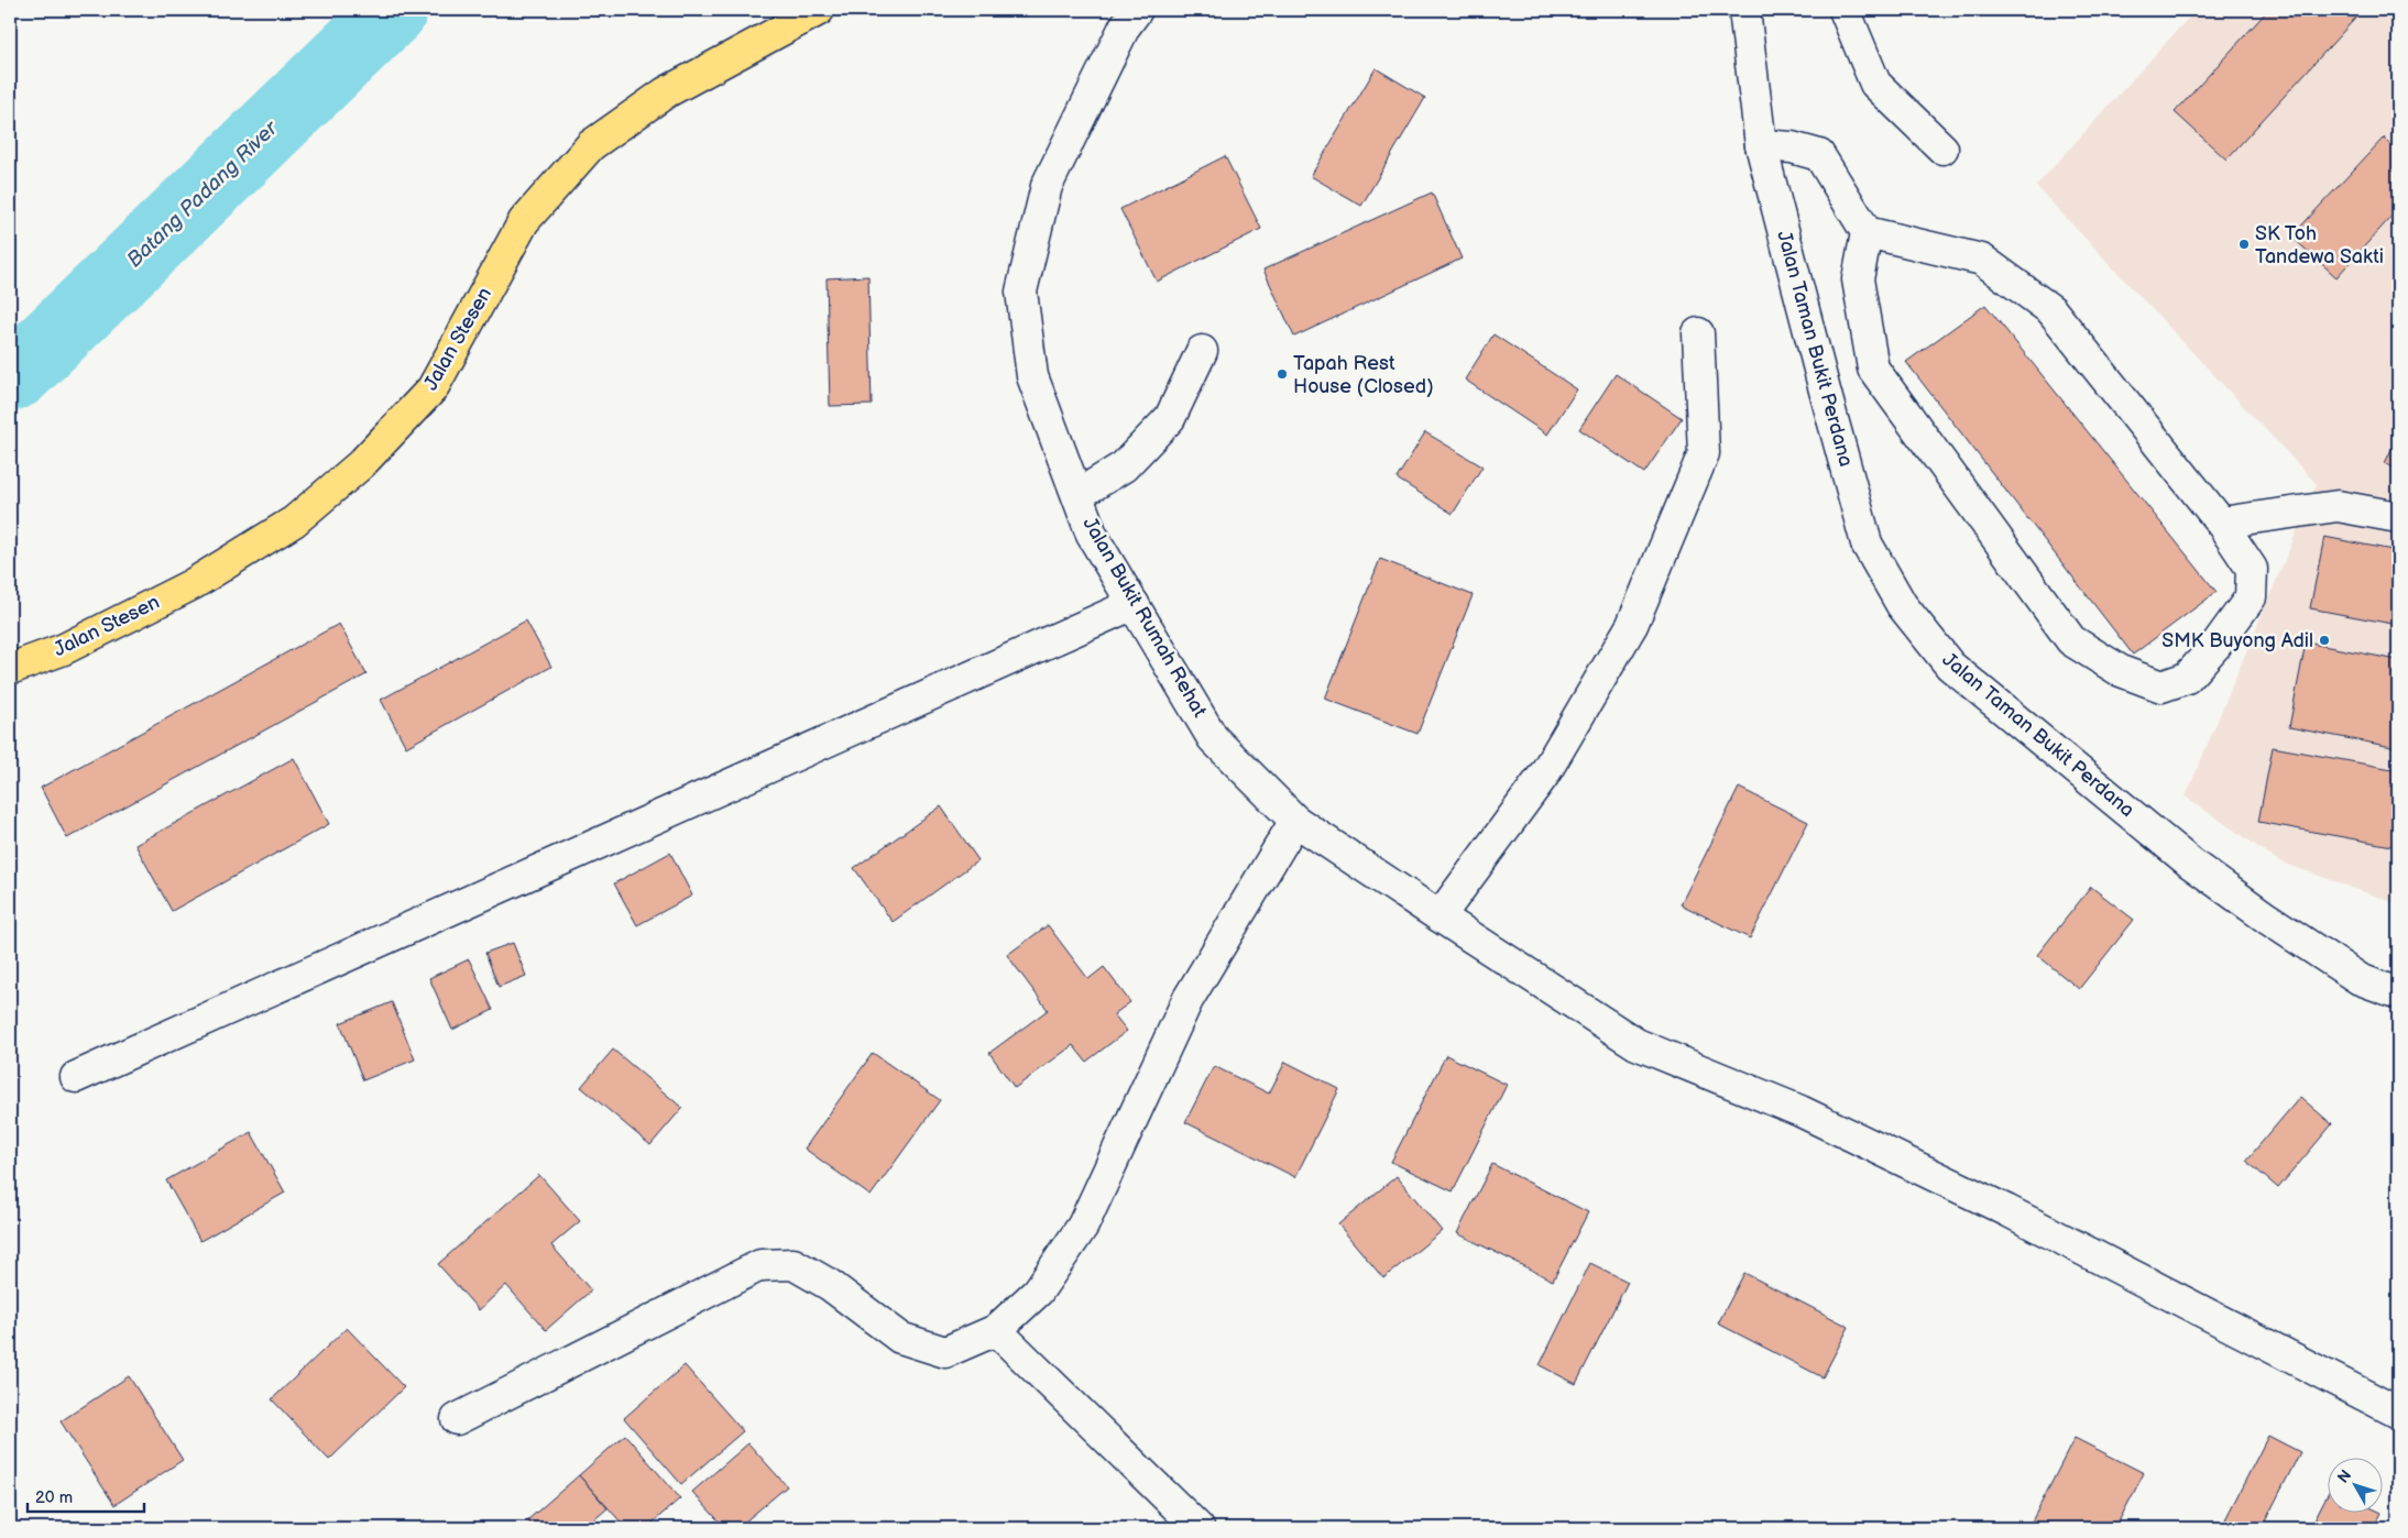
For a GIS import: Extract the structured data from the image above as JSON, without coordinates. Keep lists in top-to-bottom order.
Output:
{
  "streets": {
    "main road": ["Jalan Stesen"],
    "street": ["Jalan Taman Bukit Perdana", "Jalan Bukit Rumah Rehat"]
  },
  "water": ["Batang Padang River"],
  "places": ["SK Toh Tandewa Sakti", "Tapah Rest House (Closed)", "SMK Buyong Adil"],
  "scale_bar": "20 m",
  "north": "top left"
}
